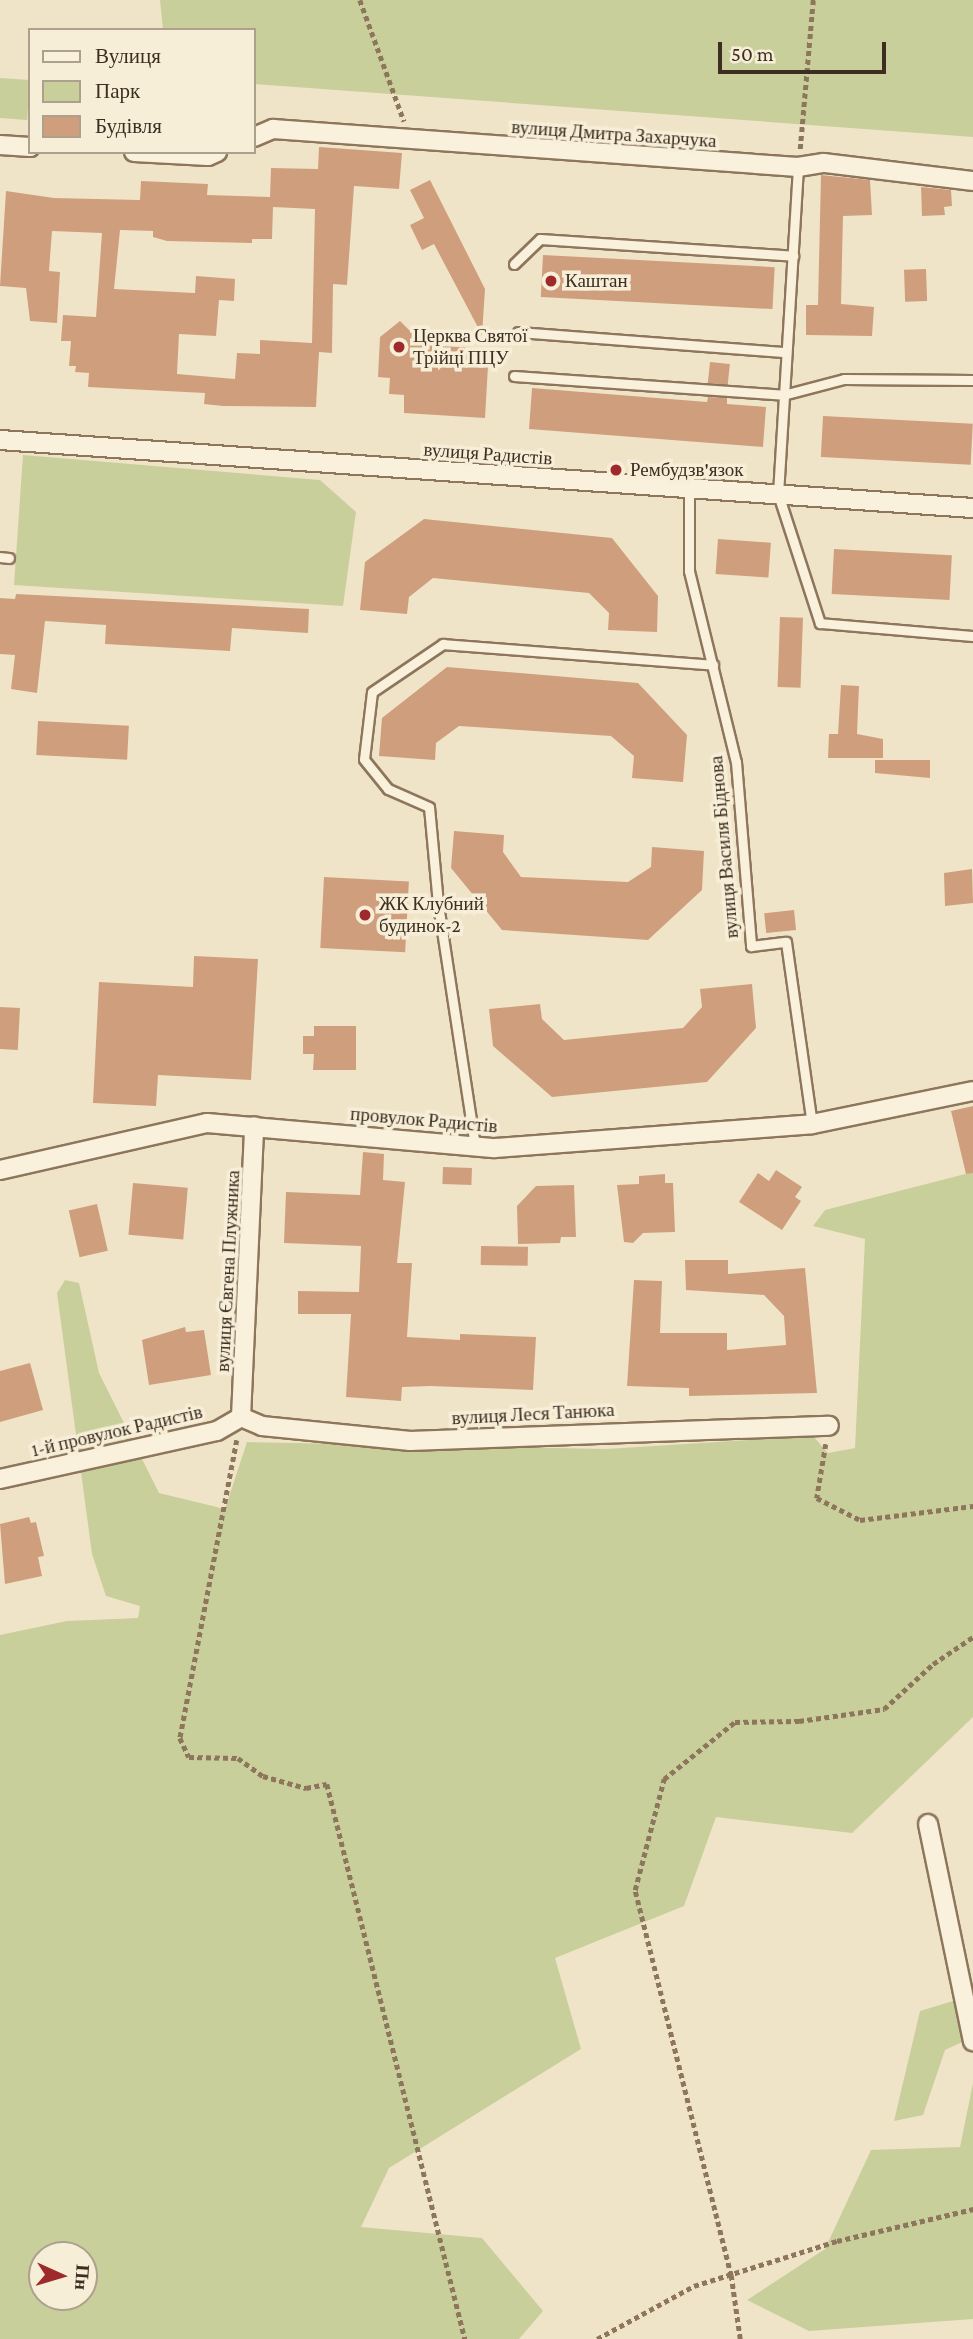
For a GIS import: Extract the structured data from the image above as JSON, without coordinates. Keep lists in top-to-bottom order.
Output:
{
  "streets": {
    "street": [
      "вулиця Дмитра Захарчука",
      "вулиця Радистів",
      "провулок Радистів",
      "вулиця Євгена Плужника",
      "вулиця Леся Танюка",
      "1-й провулок Радистів"
    ],
    "lane": ["вулиця Василя Біднова"]
  },
  "crossings": [
    ["вулиця Радистів", "вулиця Василя Біднова"],
    ["вулиця Василя Біднова", "провулок Радистів"],
    ["провулок Радистів", "вулиця Євгена Плужника"],
    ["вулиця Євгена Плужника", "вулиця Леся Танюка"],
    ["вулиця Євгена Плужника", "1-й провулок Радистів"],
    ["вулиця Леся Танюка", "1-й провулок Радистів"]
  ],
  "places": [
    "Каштан",
    "Церква Святої Трійці ПЦУ",
    "Рембудзв'язок",
    "ЖК Клубний будинок-2"
  ],
  "legend": ["Вулиця", "Парк", "Будівля"],
  "scale_bar": "50 m",
  "north": "right"
}
